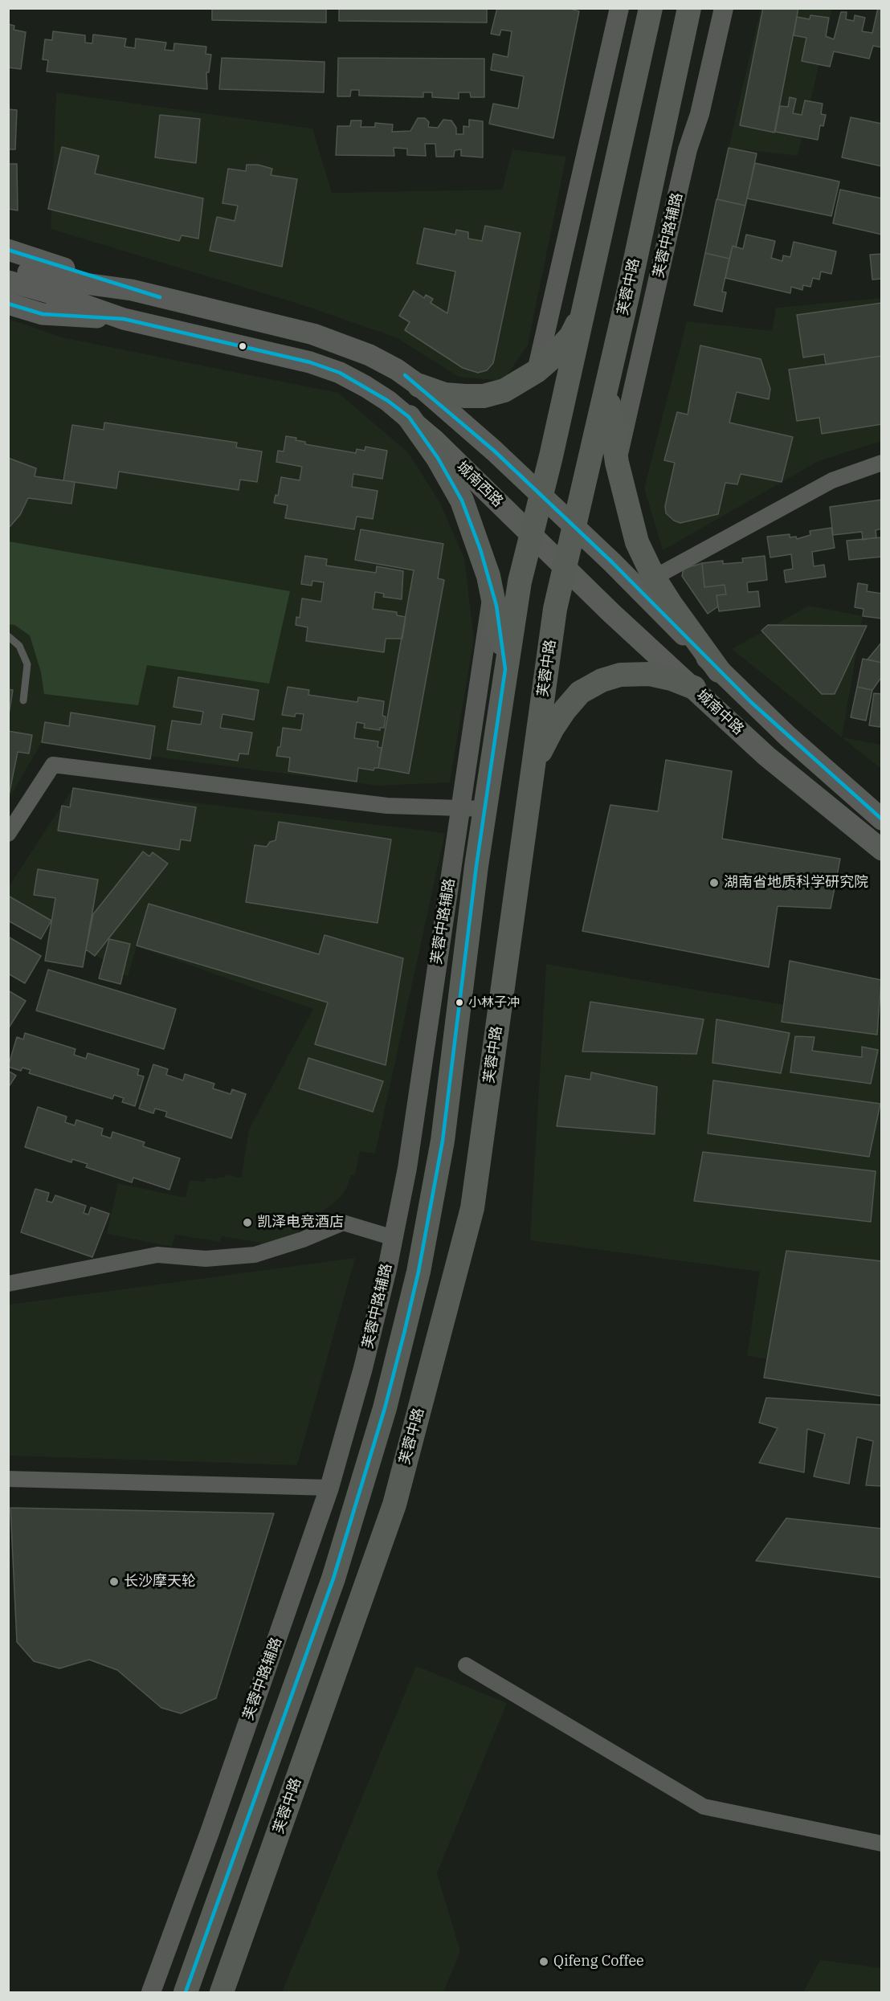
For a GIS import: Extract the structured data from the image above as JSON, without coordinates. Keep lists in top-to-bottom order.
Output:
{
  "streets": {
    "main road": ["芙蓉中路", "城南西路", "城南中路"],
    "street": ["芙蓉中路辅路"]
  },
  "crossings": [
    ["芙蓉中路", "城南西路"],
    ["芙蓉中路", "城南中路"],
    ["城南西路", "城南中路"]
  ],
  "places": [
    "湖南省地质科学研究院",
    "小林子冲",
    "凯泽电竞酒店",
    "长沙摩天轮",
    "Qifeng Coffee"
  ]
}
